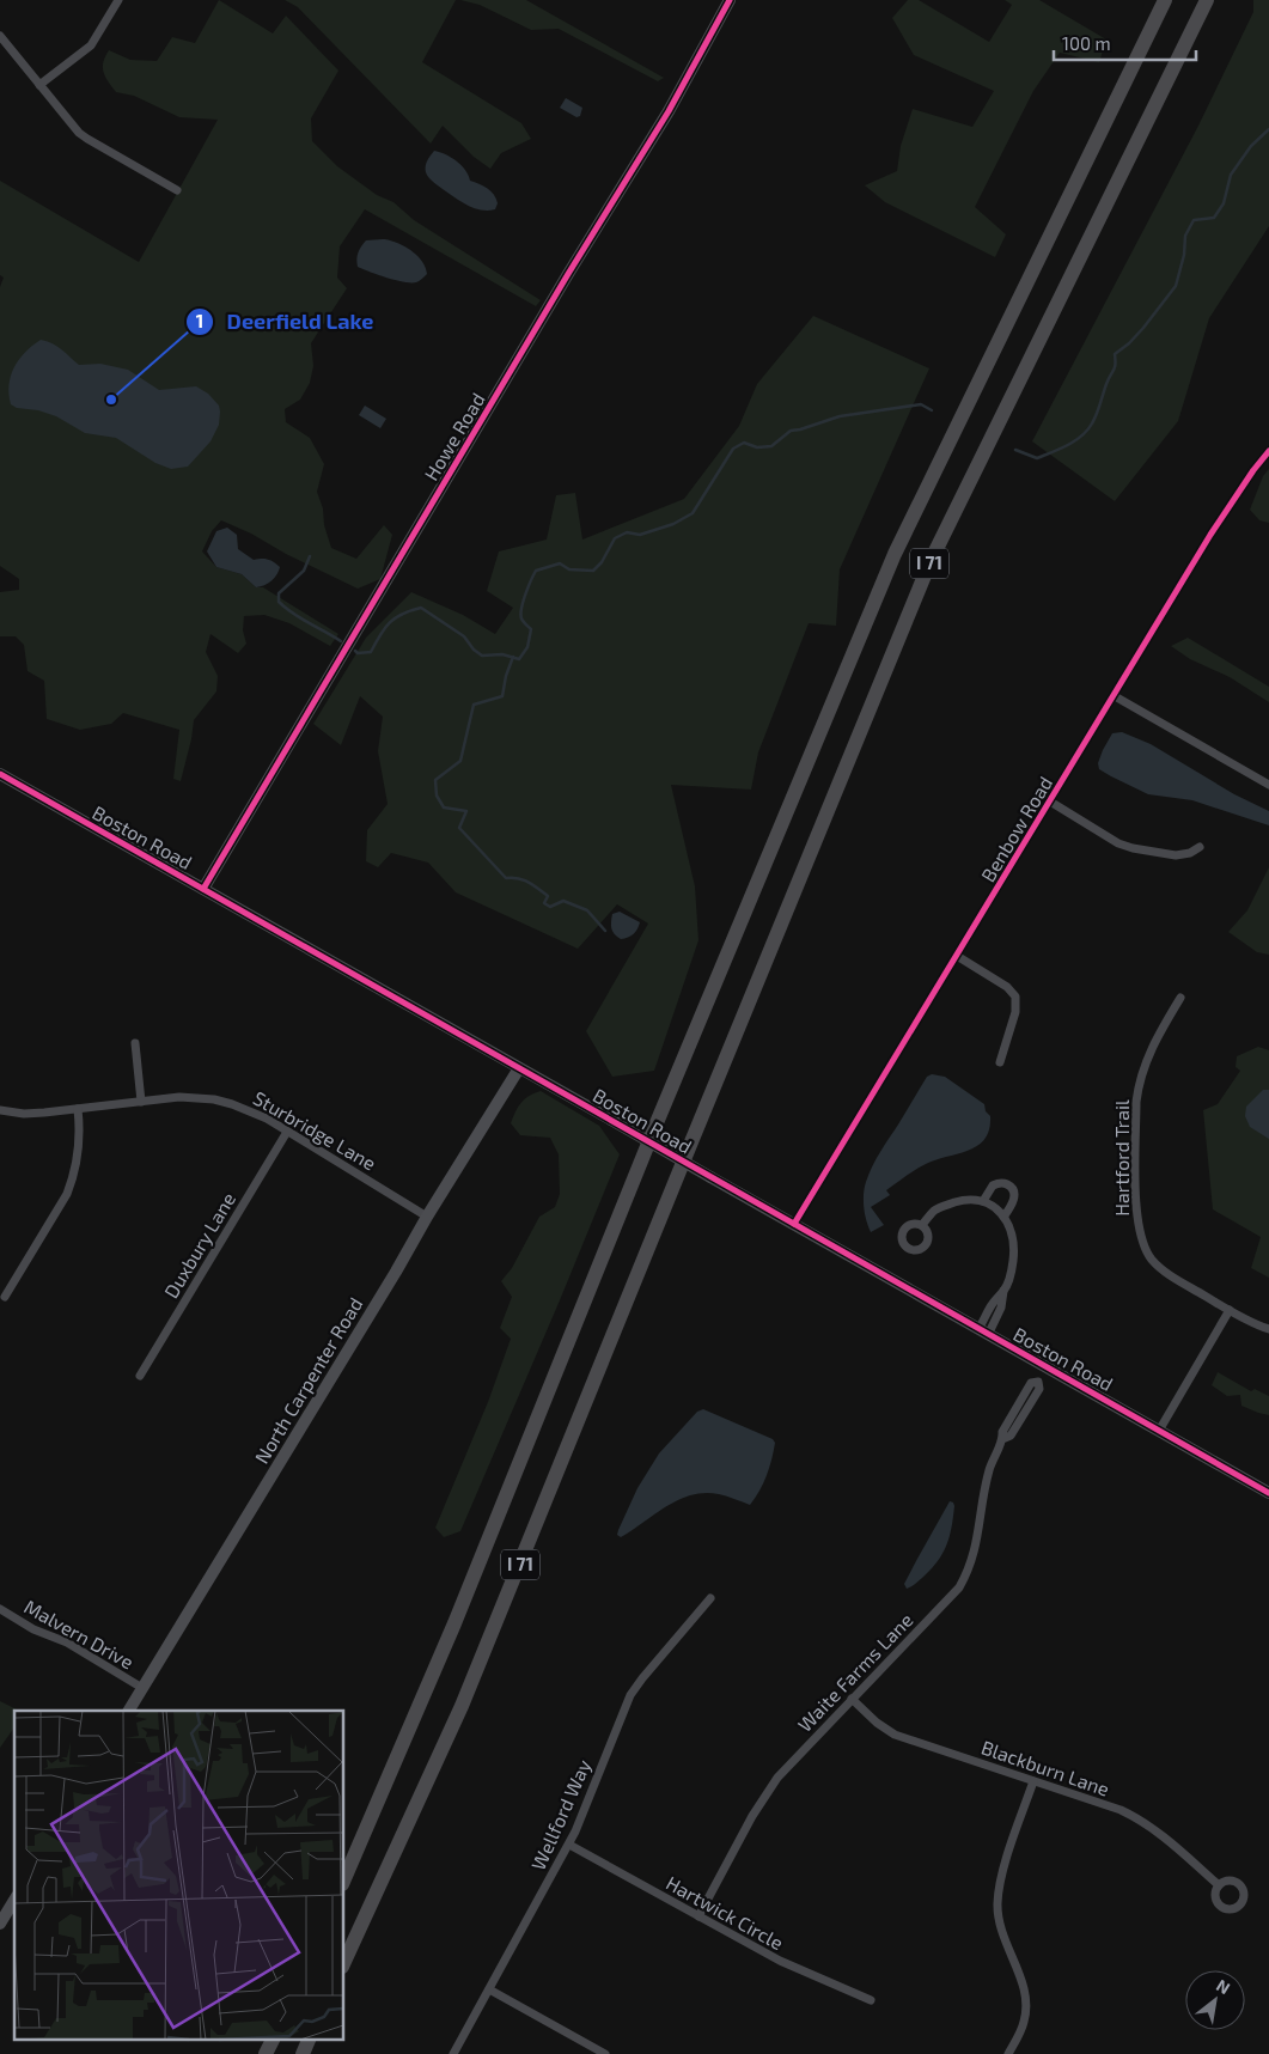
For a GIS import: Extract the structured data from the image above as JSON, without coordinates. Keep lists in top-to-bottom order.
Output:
{
  "streets": {
    "highway": ["I 71"],
    "street": [
      "Howe Road",
      "Benbow Road",
      "Boston Road",
      "Sturbridge Lane",
      "Hartford Trail",
      "Duxbury Lane",
      "North Carpenter Road",
      "Malvern Drive",
      "Waite Farms Lane",
      "Blackburn Lane",
      "Wellford Way",
      "Hartwick Circle"
    ]
  },
  "crossings": [
    ["Howe Road", "Boston Road"],
    ["Benbow Road", "Boston Road"],
    ["Boston Road", "North Carpenter Road"],
    ["Boston Road", "Waite Farms Lane"],
    ["Sturbridge Lane", "Duxbury Lane"],
    ["Sturbridge Lane", "North Carpenter Road"],
    ["North Carpenter Road", "Malvern Drive"],
    ["Waite Farms Lane", "Blackburn Lane"],
    ["Waite Farms Lane", "Hartwick Circle"],
    ["Wellford Way", "Hartwick Circle"]
  ],
  "places": ["Deerfield Lake"],
  "scale_bar": "100 m",
  "north": "top right"
}
